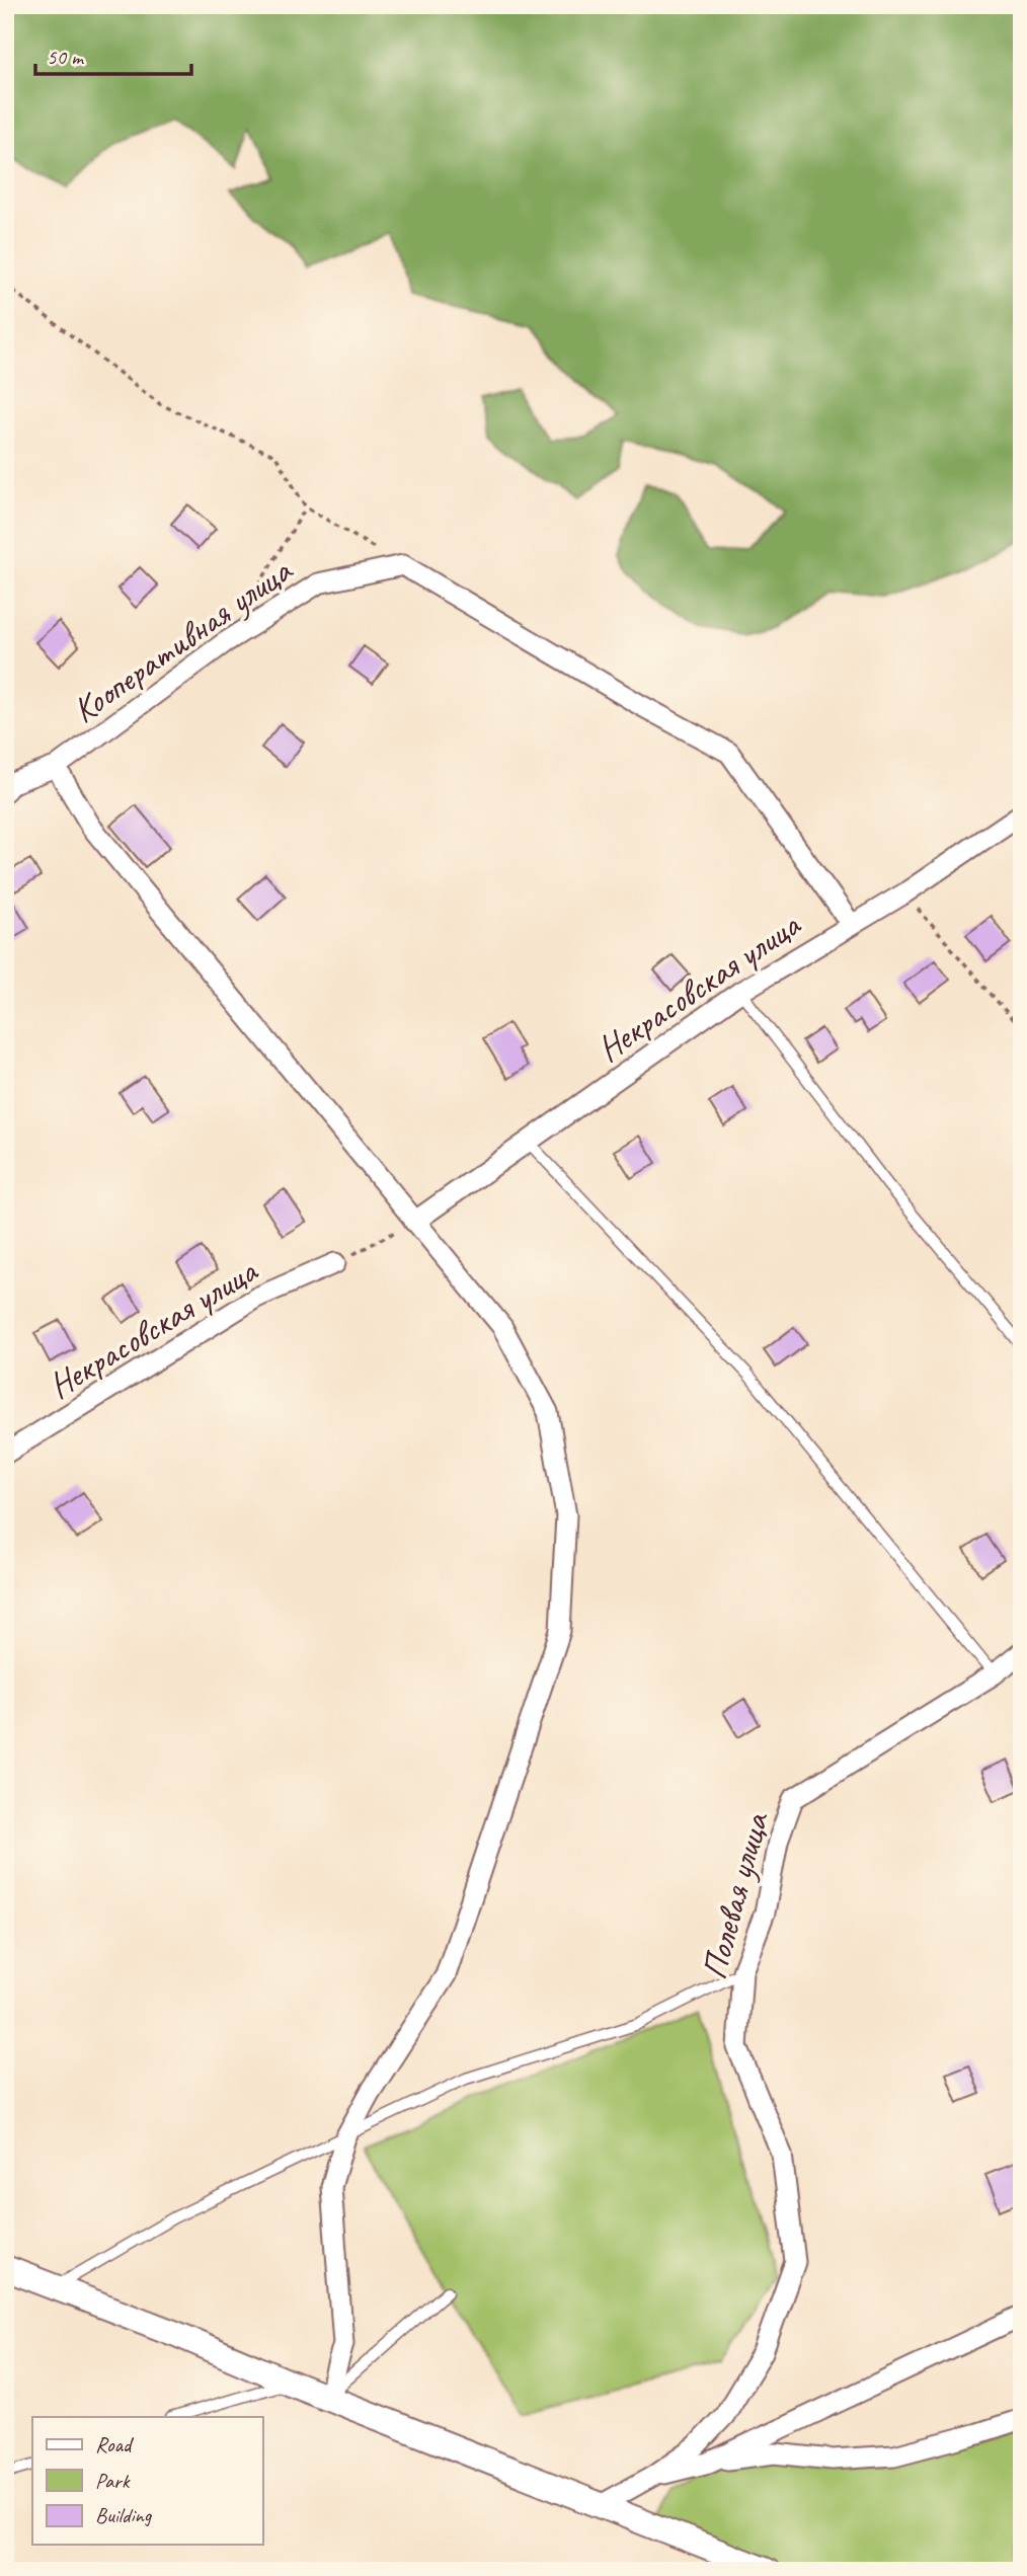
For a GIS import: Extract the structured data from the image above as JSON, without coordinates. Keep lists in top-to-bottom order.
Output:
{
  "streets": {
    "street": ["Кооперативная улица", "Некрасовская улица", "Полевая улица"]
  },
  "legend": ["Road", "Park", "Building"],
  "scale_bar": "50 m"
}
